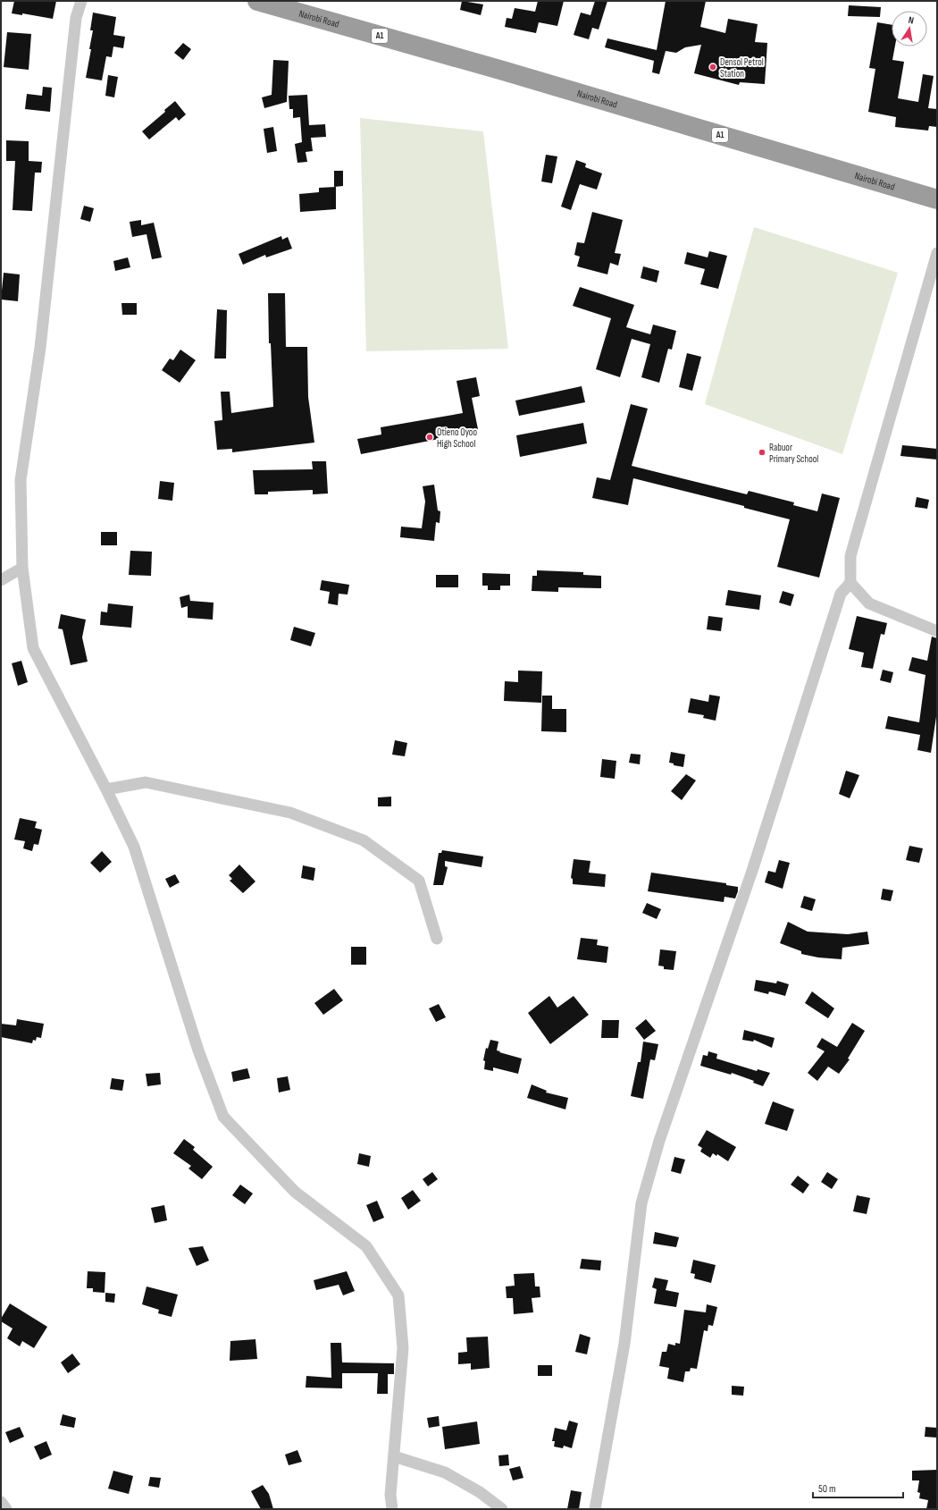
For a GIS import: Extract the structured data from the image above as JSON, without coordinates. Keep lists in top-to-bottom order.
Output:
{
  "streets": {
    "highway": ["Nairobi Road", "A1"]
  },
  "places": ["Densol Petrol Station", "Otieno Oyoo High School", "Rabuor Primary School"],
  "scale_bar": "50 m",
  "north": "top"
}
